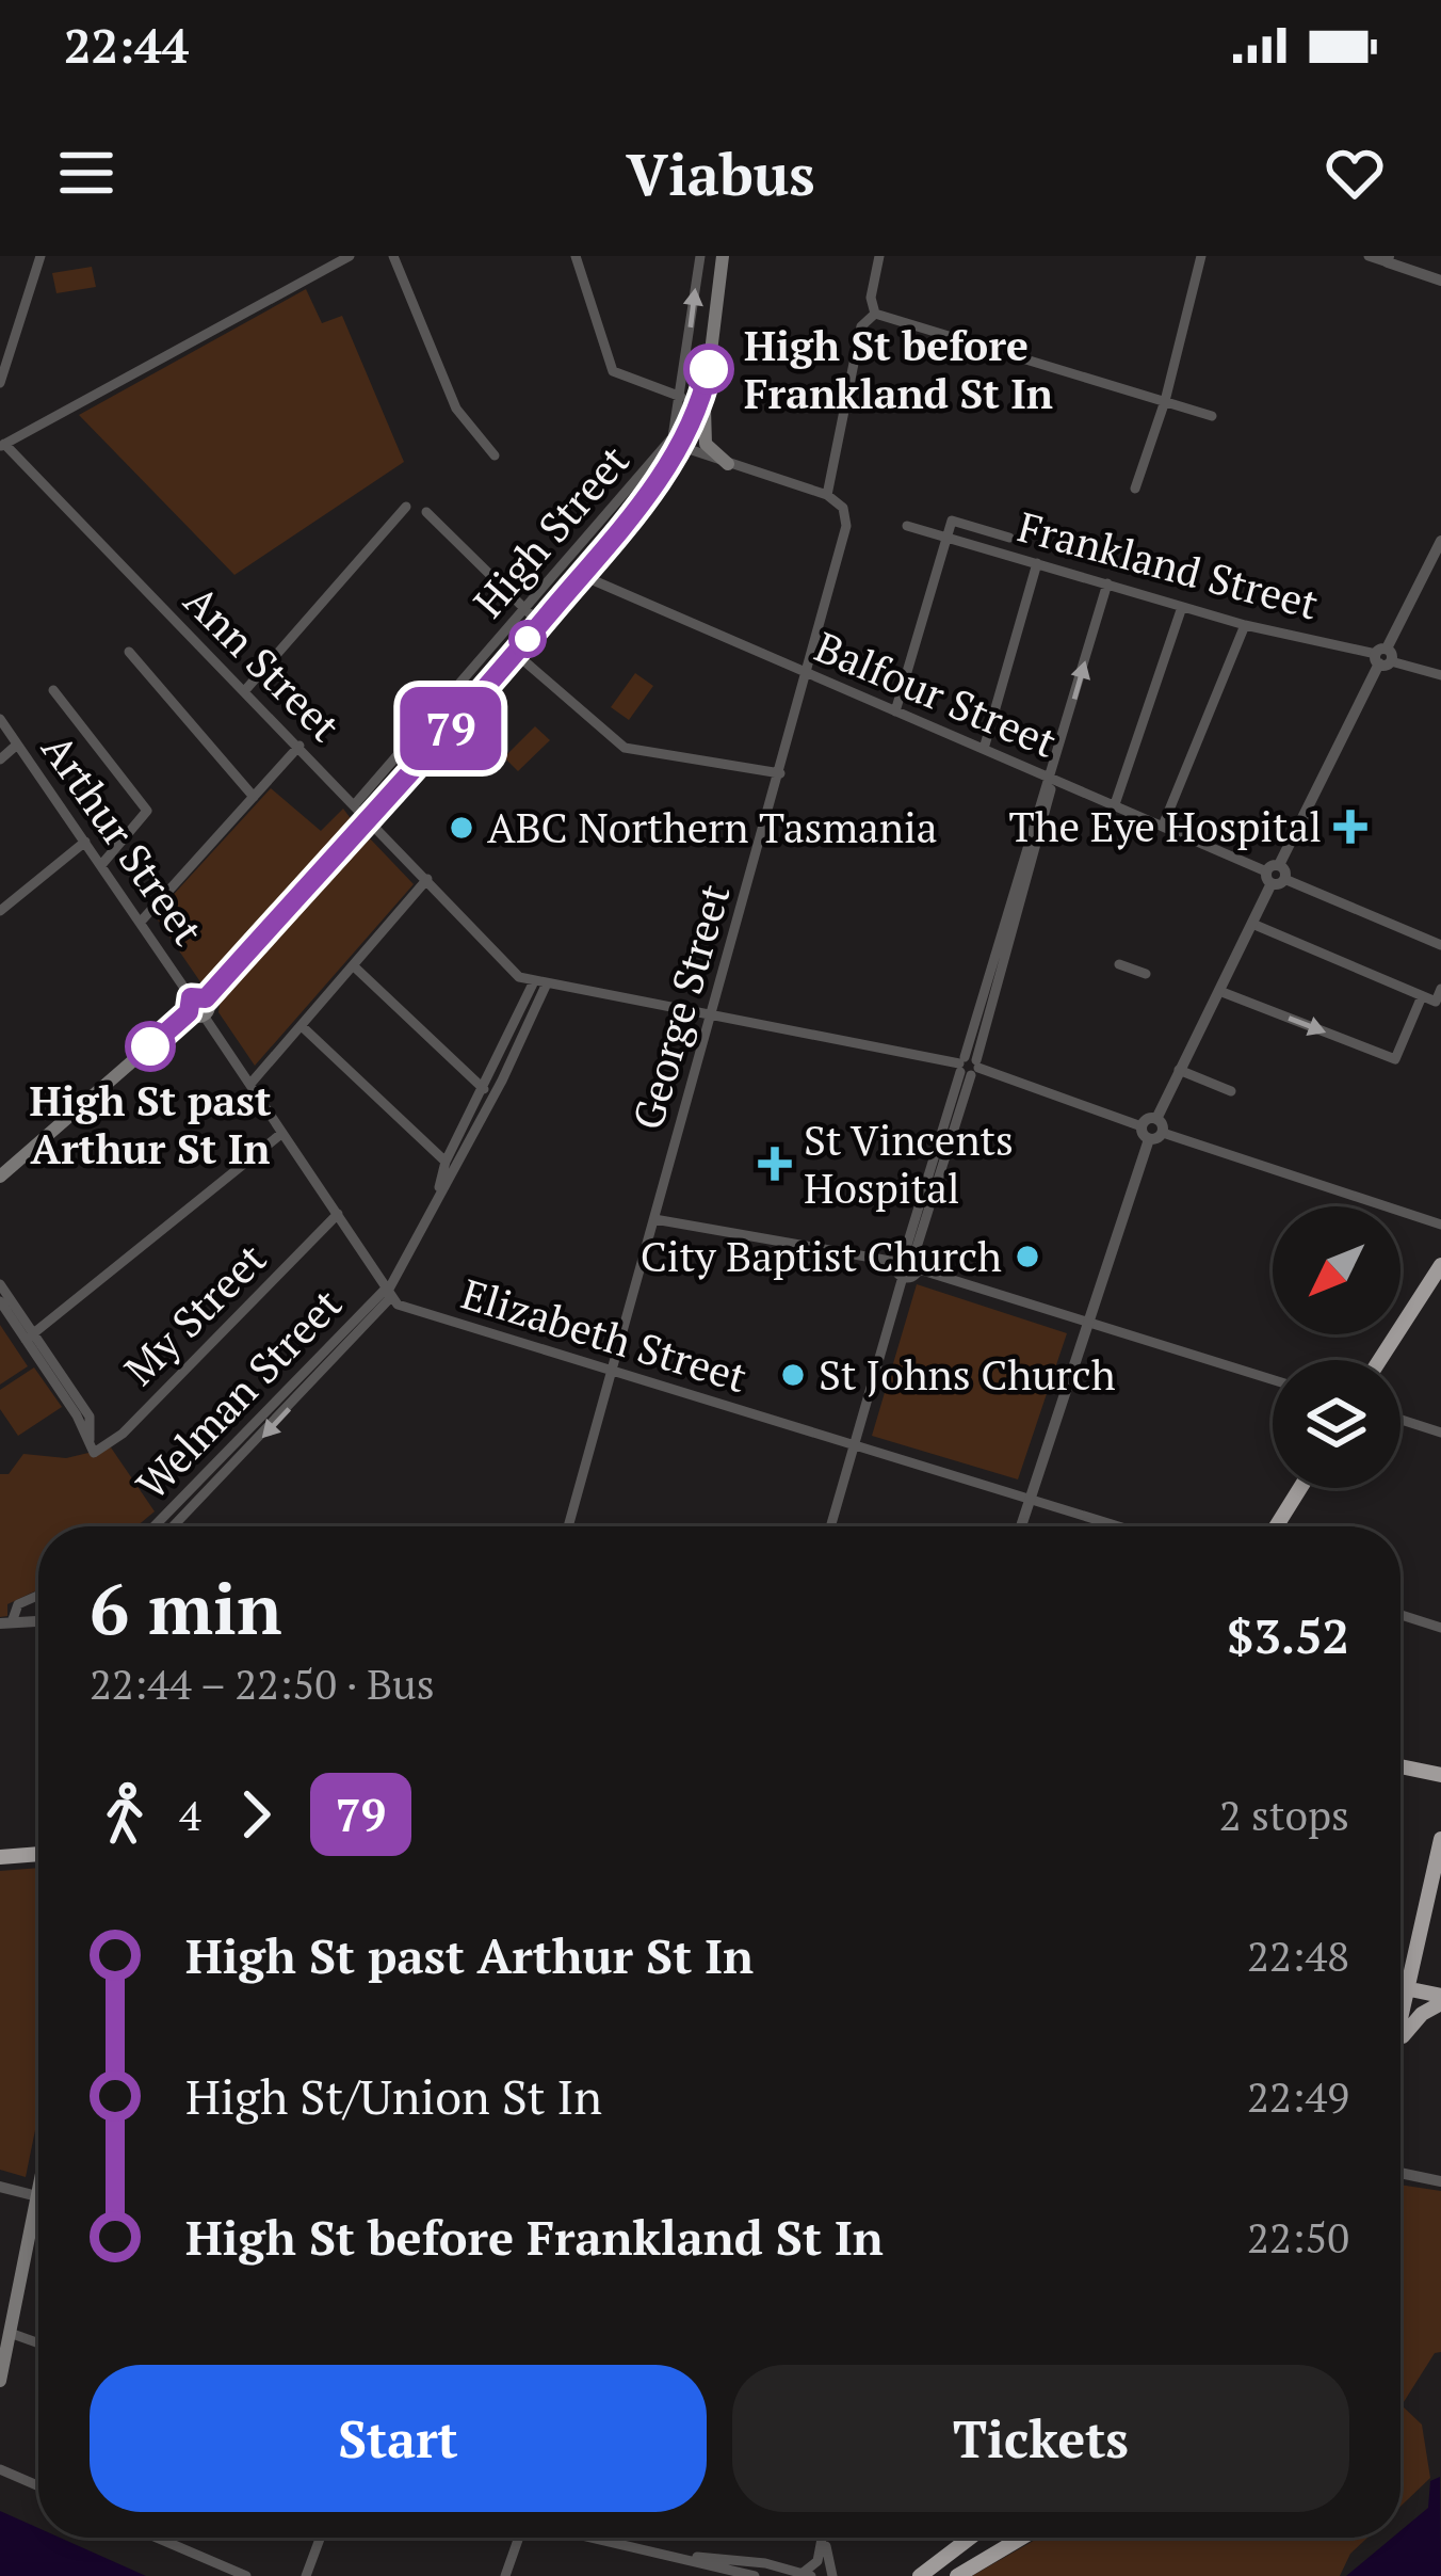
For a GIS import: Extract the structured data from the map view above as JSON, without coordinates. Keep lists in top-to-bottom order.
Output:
{
  "streets": {
    "main road": ["High Street"],
    "street": [
      "Frankland Street",
      "Ann Street",
      "Balfour Street",
      "Arthur Street",
      "George Street",
      "My Street",
      "Elizabeth Street",
      "Welman Street"
    ]
  },
  "crossings": [
    ["High Street", "Ann Street"],
    ["High Street", "Balfour Street"],
    ["High Street", "Arthur Street"],
    ["Ann Street", "Welman Street"],
    ["Balfour Street", "George Street"],
    ["Arthur Street", "My Street"],
    ["Arthur Street", "Elizabeth Street"],
    ["Arthur Street", "Welman Street"],
    ["George Street", "Elizabeth Street"],
    ["Elizabeth Street", "Welman Street"]
  ],
  "places": {
    "other": [
      "High St before Frankland St In",
      "ABC Northern Tasmania",
      "High St past Arthur St In",
      "City Baptist Church",
      "St Johns Church"
    ],
    "health": ["The Eye Hospital", "St Vincents Hospital"]
  },
  "lines": ["bus line 79"],
  "north": "bottom left",
  "page": {
    "status": "22:44",
    "header": "Viabus",
    "on_map": "79",
    "heading": ["6 min", "22:44 – 22:50 · Bus", "$3.52"],
    "legs": ["4", "79", "2 stops"],
    "list": [
      {
        "name": "High St past Arthur St In",
        "value": "22:48"
      },
      {
        "name": "High St/Union St In",
        "value": "22:49"
      },
      {
        "name": "High St before Frankland St In",
        "value": "22:50"
      }
    ],
    "buttons": ["Start", "Tickets"]
  }
}
